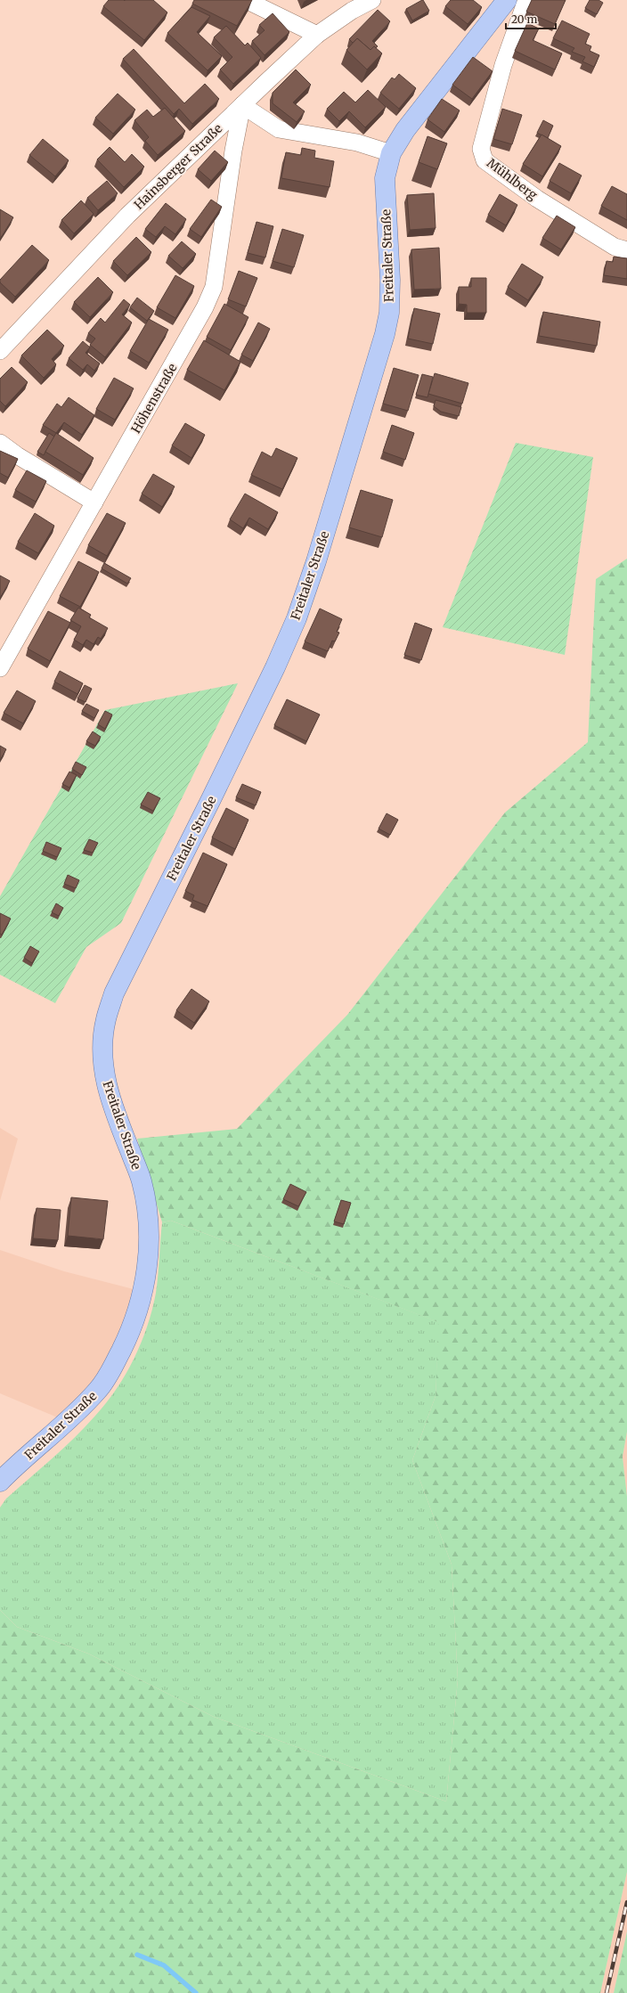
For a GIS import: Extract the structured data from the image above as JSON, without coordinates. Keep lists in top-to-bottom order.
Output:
{
  "streets": {
    "main road": ["Freitaler Straße"],
    "street": ["Hainsberger Straße", "Mühlberg", "Höhenstraße"]
  },
  "crossings": [
    ["Hainsberger Straße", "Höhenstraße"]
  ],
  "scale_bar": "20 m"
}
